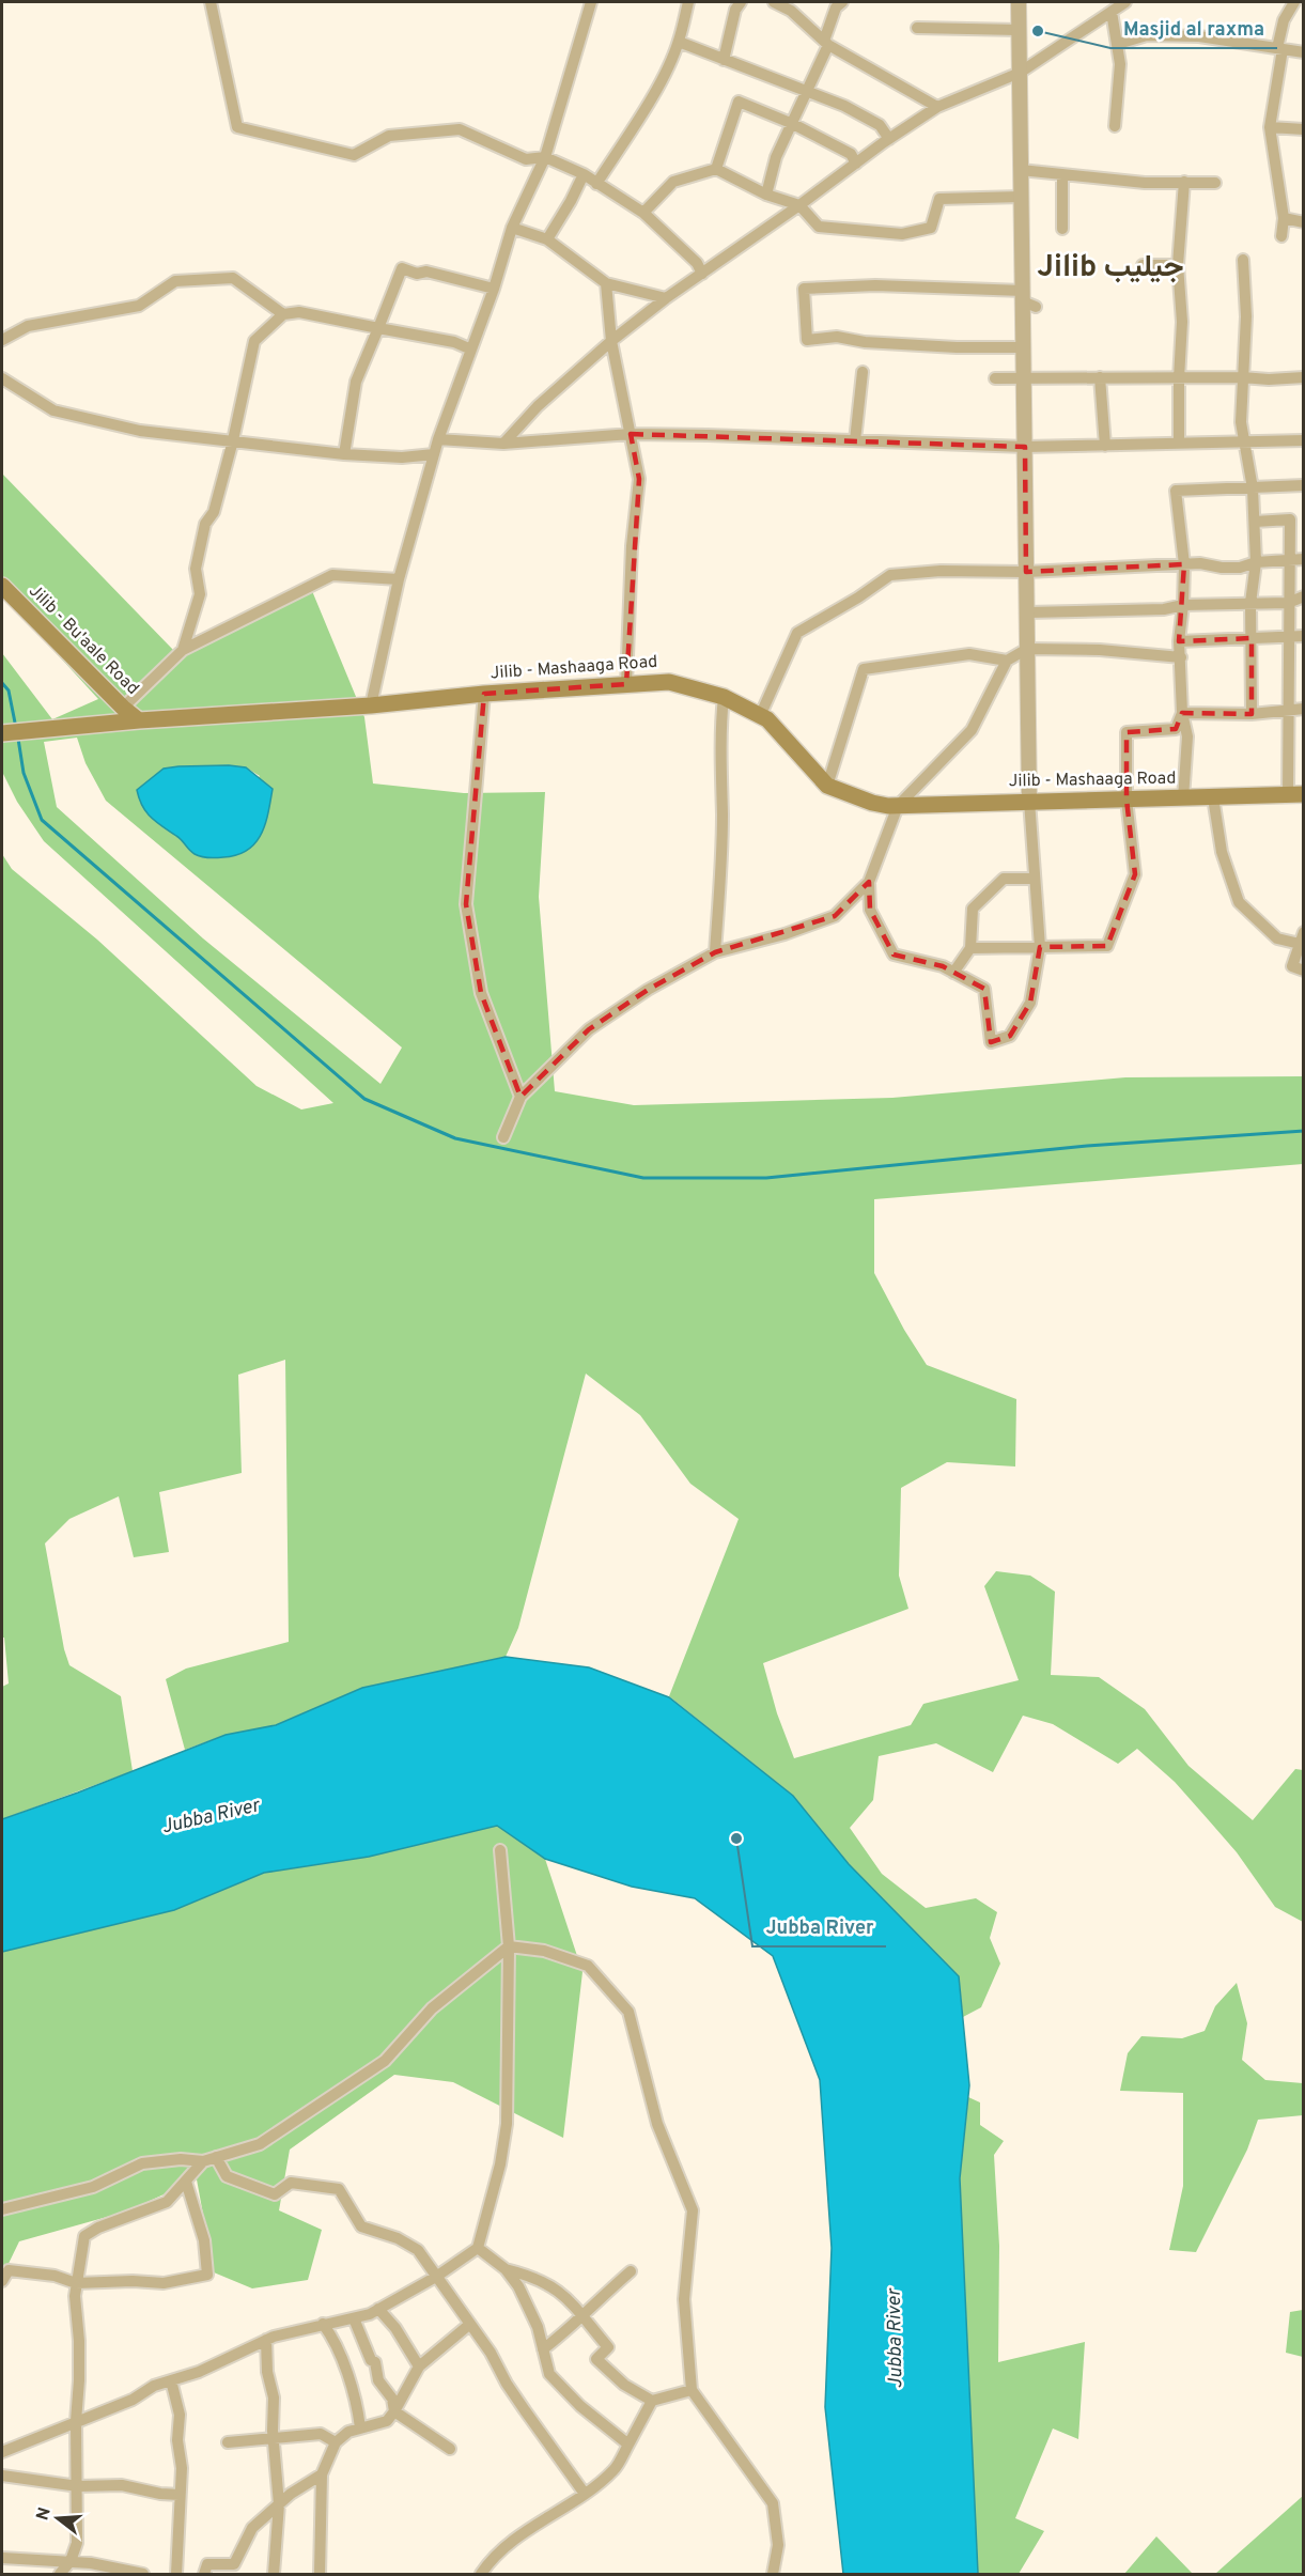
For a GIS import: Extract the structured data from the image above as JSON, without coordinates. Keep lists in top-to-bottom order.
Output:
{
  "streets": {
    "main road": ["Jilib - Bu'aale Road", "Jilib - Mashaaga Road"]
  },
  "crossings": [
    ["Jilib - Bu'aale Road", "Jilib - Mashaaga Road"]
  ],
  "districts": ["Jilib جيليب"],
  "water": ["Jubba River"],
  "places": ["Masjid al raxma", "Jubba River"],
  "north": "left"
}
